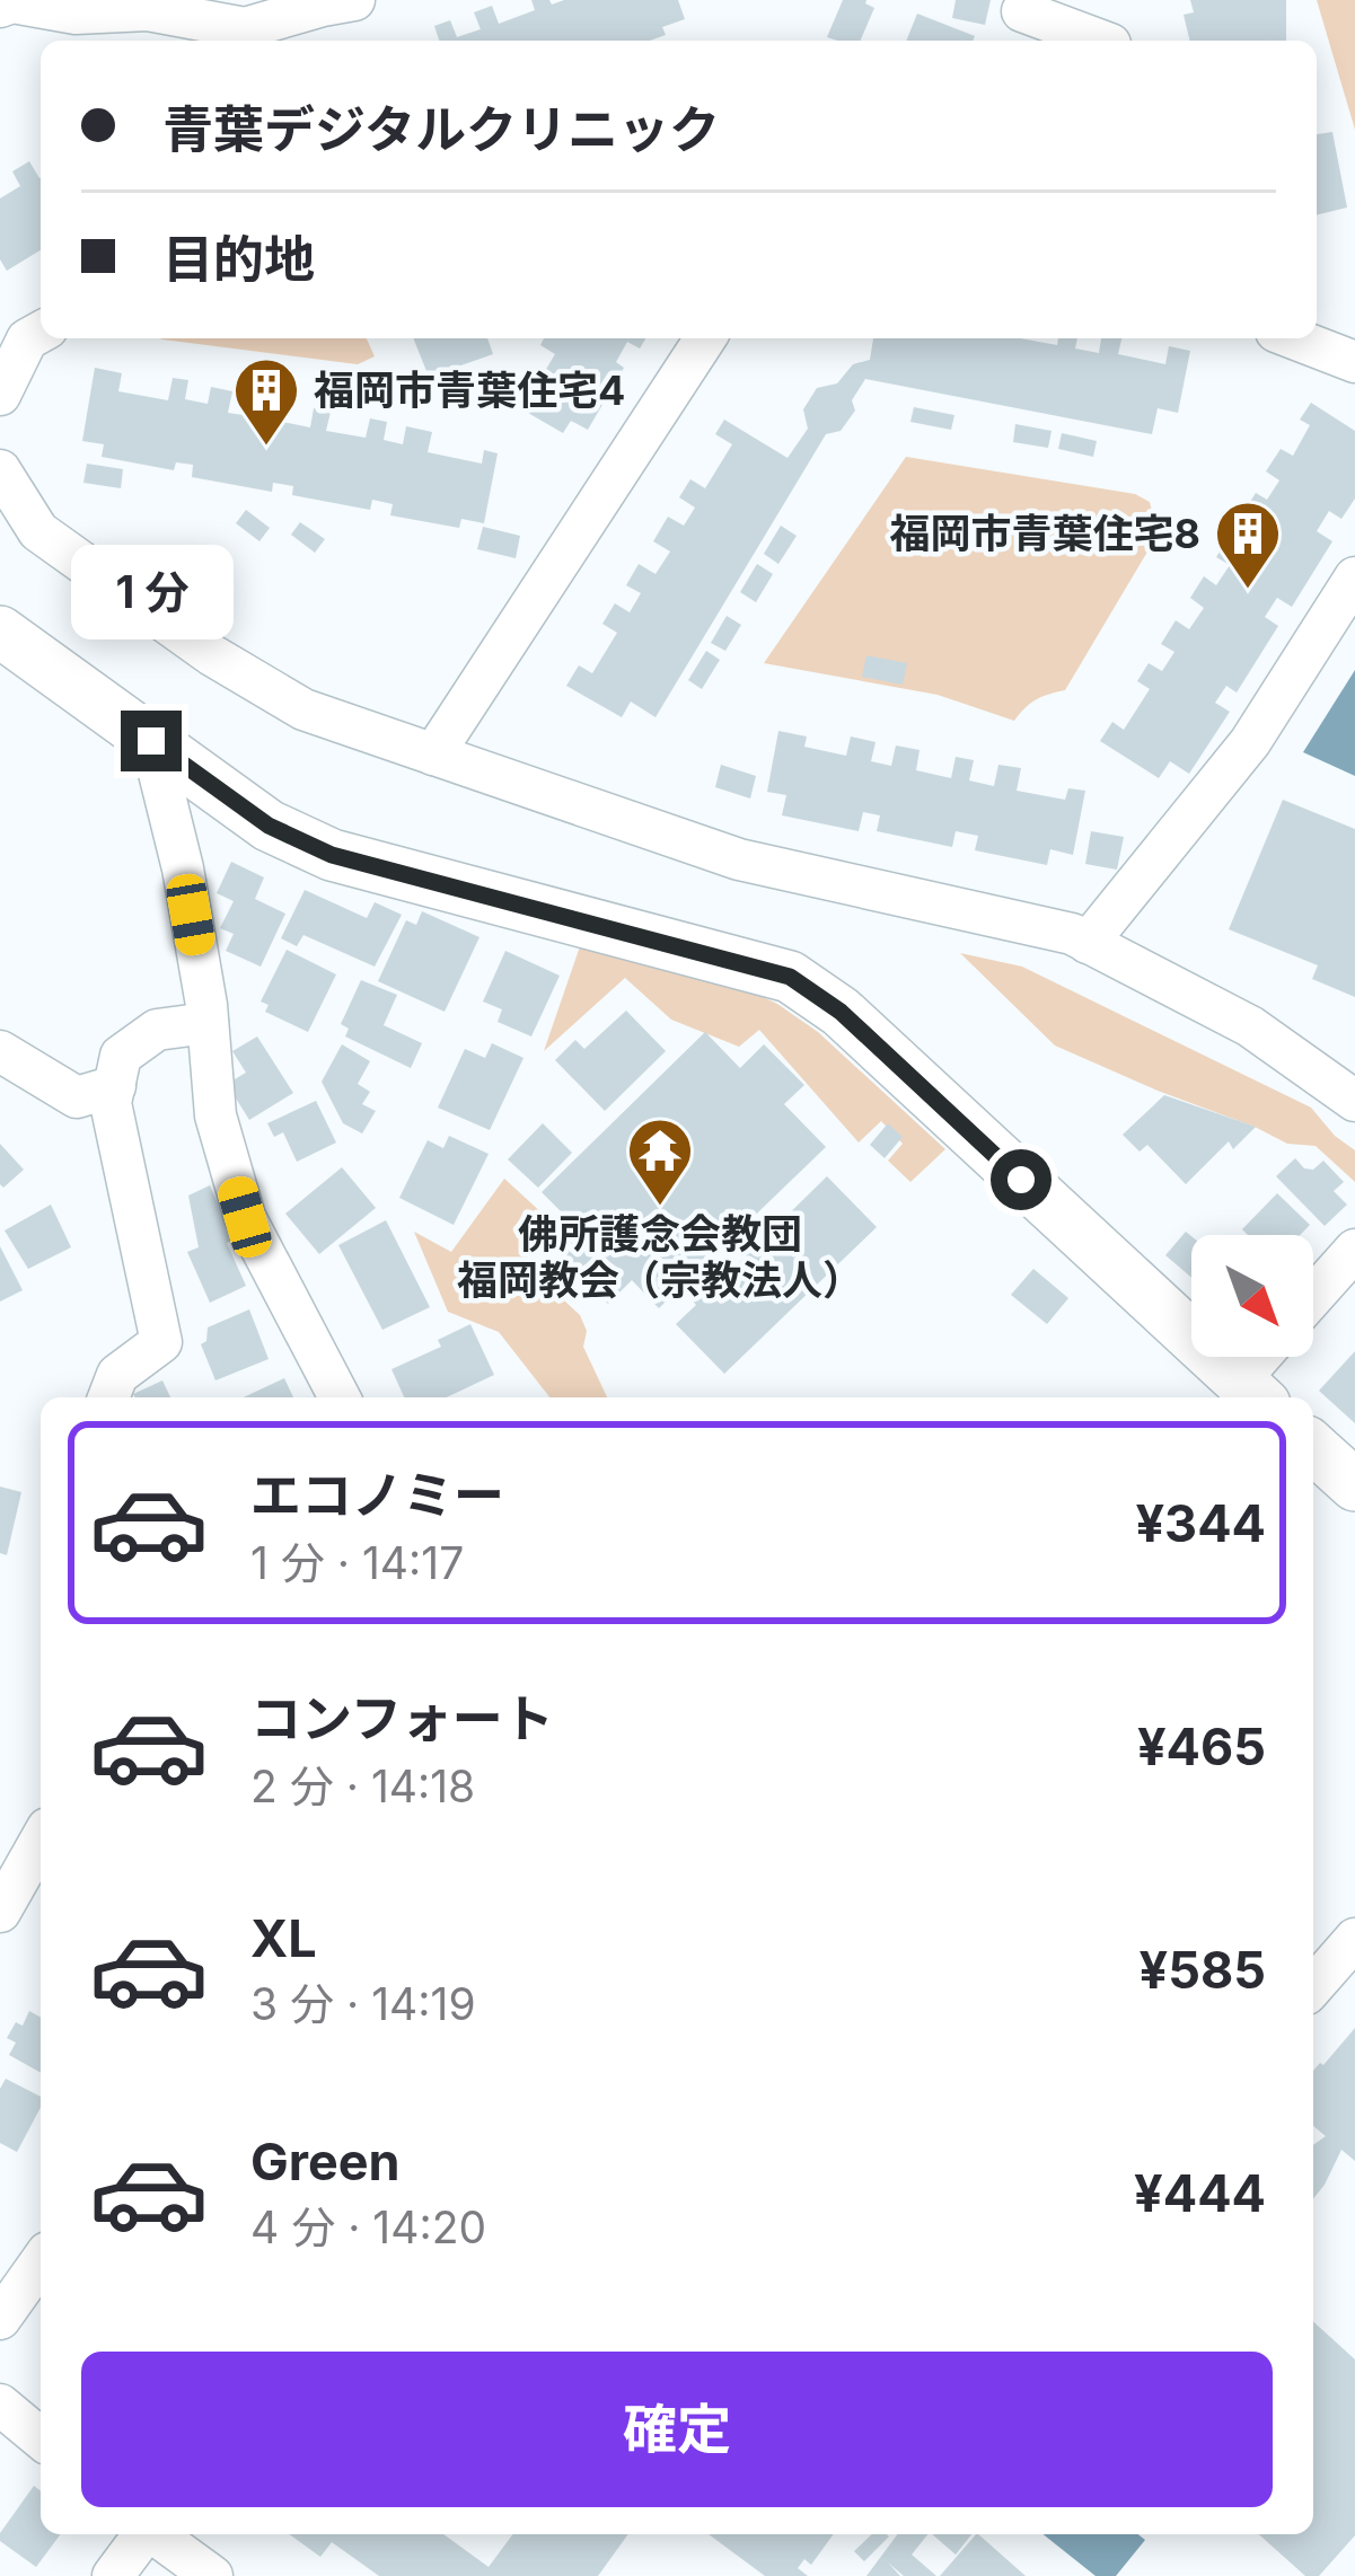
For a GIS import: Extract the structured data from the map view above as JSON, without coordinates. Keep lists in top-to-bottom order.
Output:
{
  "places": {
    "building": ["福岡市青葉住宅4", "福岡市青葉住宅8"],
    "temple": ["佛所護念会教団 福岡教会（宗教法人）"]
  },
  "north": "bottom right",
  "page": {
    "banner": ["青葉デジタルクリニック", "目的地"],
    "bubble": "1 分",
    "list": [
      {
        "name": "エコノミー",
        "note": "1 分 · 14:17",
        "value": "¥344"
      },
      {
        "name": "コンフォート",
        "note": "2 分 · 14:18",
        "value": "¥465"
      },
      {
        "name": "XL",
        "note": "3 分 · 14:19",
        "value": "¥585"
      },
      {
        "name": "Green",
        "note": "4 分 · 14:20",
        "value": "¥444"
      }
    ],
    "buttons": "確定"
  }
}
